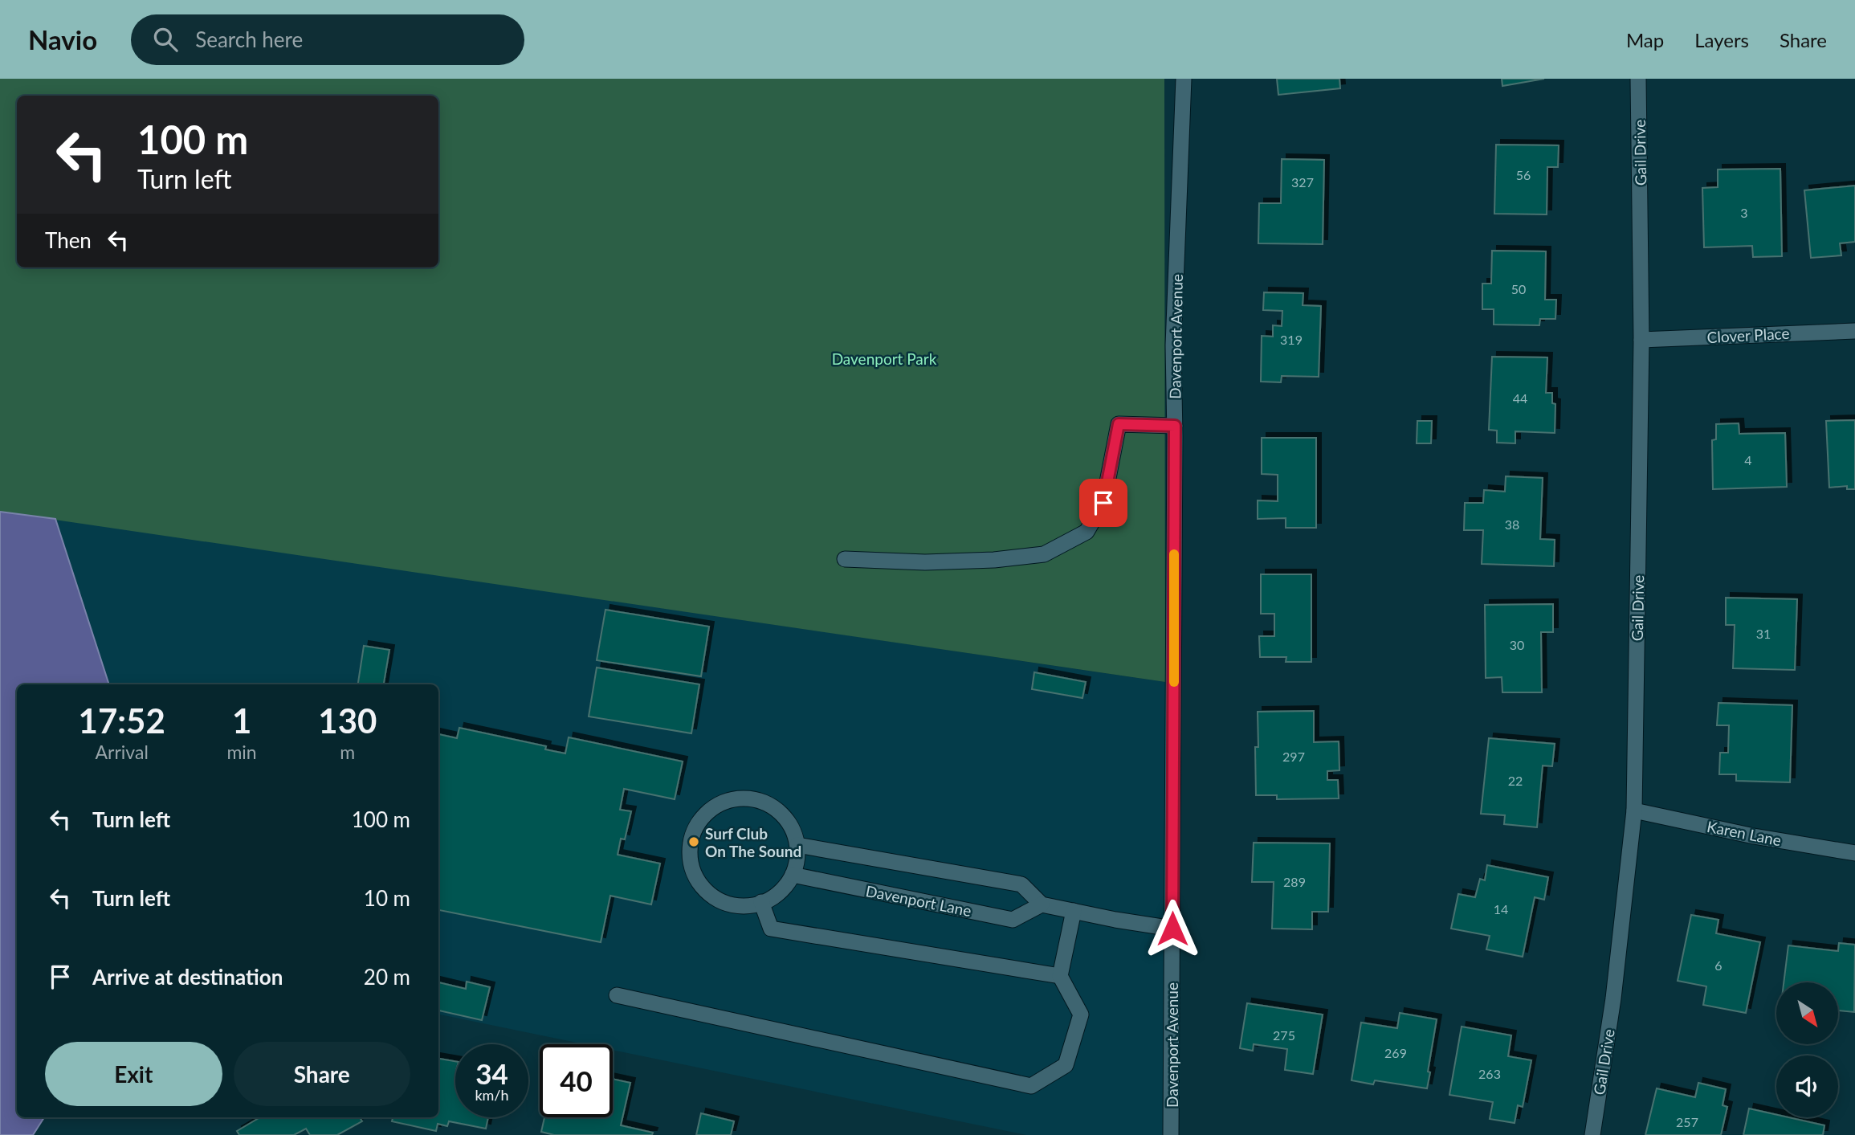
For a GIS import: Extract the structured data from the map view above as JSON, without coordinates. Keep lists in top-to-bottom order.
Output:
{
  "streets": {
    "street": [
      "Gail Drive",
      "Clover Place",
      "Davenport Avenue",
      "Karen Lane",
      "Davenport Lane"
    ]
  },
  "crossings": [
    ["Gail Drive", "Clover Place"],
    ["Gail Drive", "Karen Lane"]
  ],
  "parks": ["Davenport Park"],
  "places": ["Surf Club On The Sound"],
  "house_numbers": [
    "56",
    "327",
    "3",
    "50",
    "319",
    "44",
    "4",
    "38",
    "31",
    "30",
    "297",
    "22",
    "289",
    "14",
    "6",
    "275",
    "269",
    "263",
    "257"
  ],
  "north": "bottom right",
  "page": {
    "header": "Navio",
    "search": "Search here",
    "nav": ["Map", "Layers", "Share"],
    "turn": ["100 m", "Turn left"],
    "then": "Then",
    "eta": [
      "17:52",
      "Arrival",
      "1",
      "min",
      "130",
      "m"
    ],
    "list": [
      {
        "name": "Turn left",
        "value": "100 m"
      },
      {
        "name": "Turn left",
        "value": "10 m"
      },
      {
        "name": "Arrive at destination",
        "value": "20 m"
      }
    ],
    "buttons": ["Exit", "Share"],
    "speed": "34 km/h",
    "limit": "40"
  }
}
